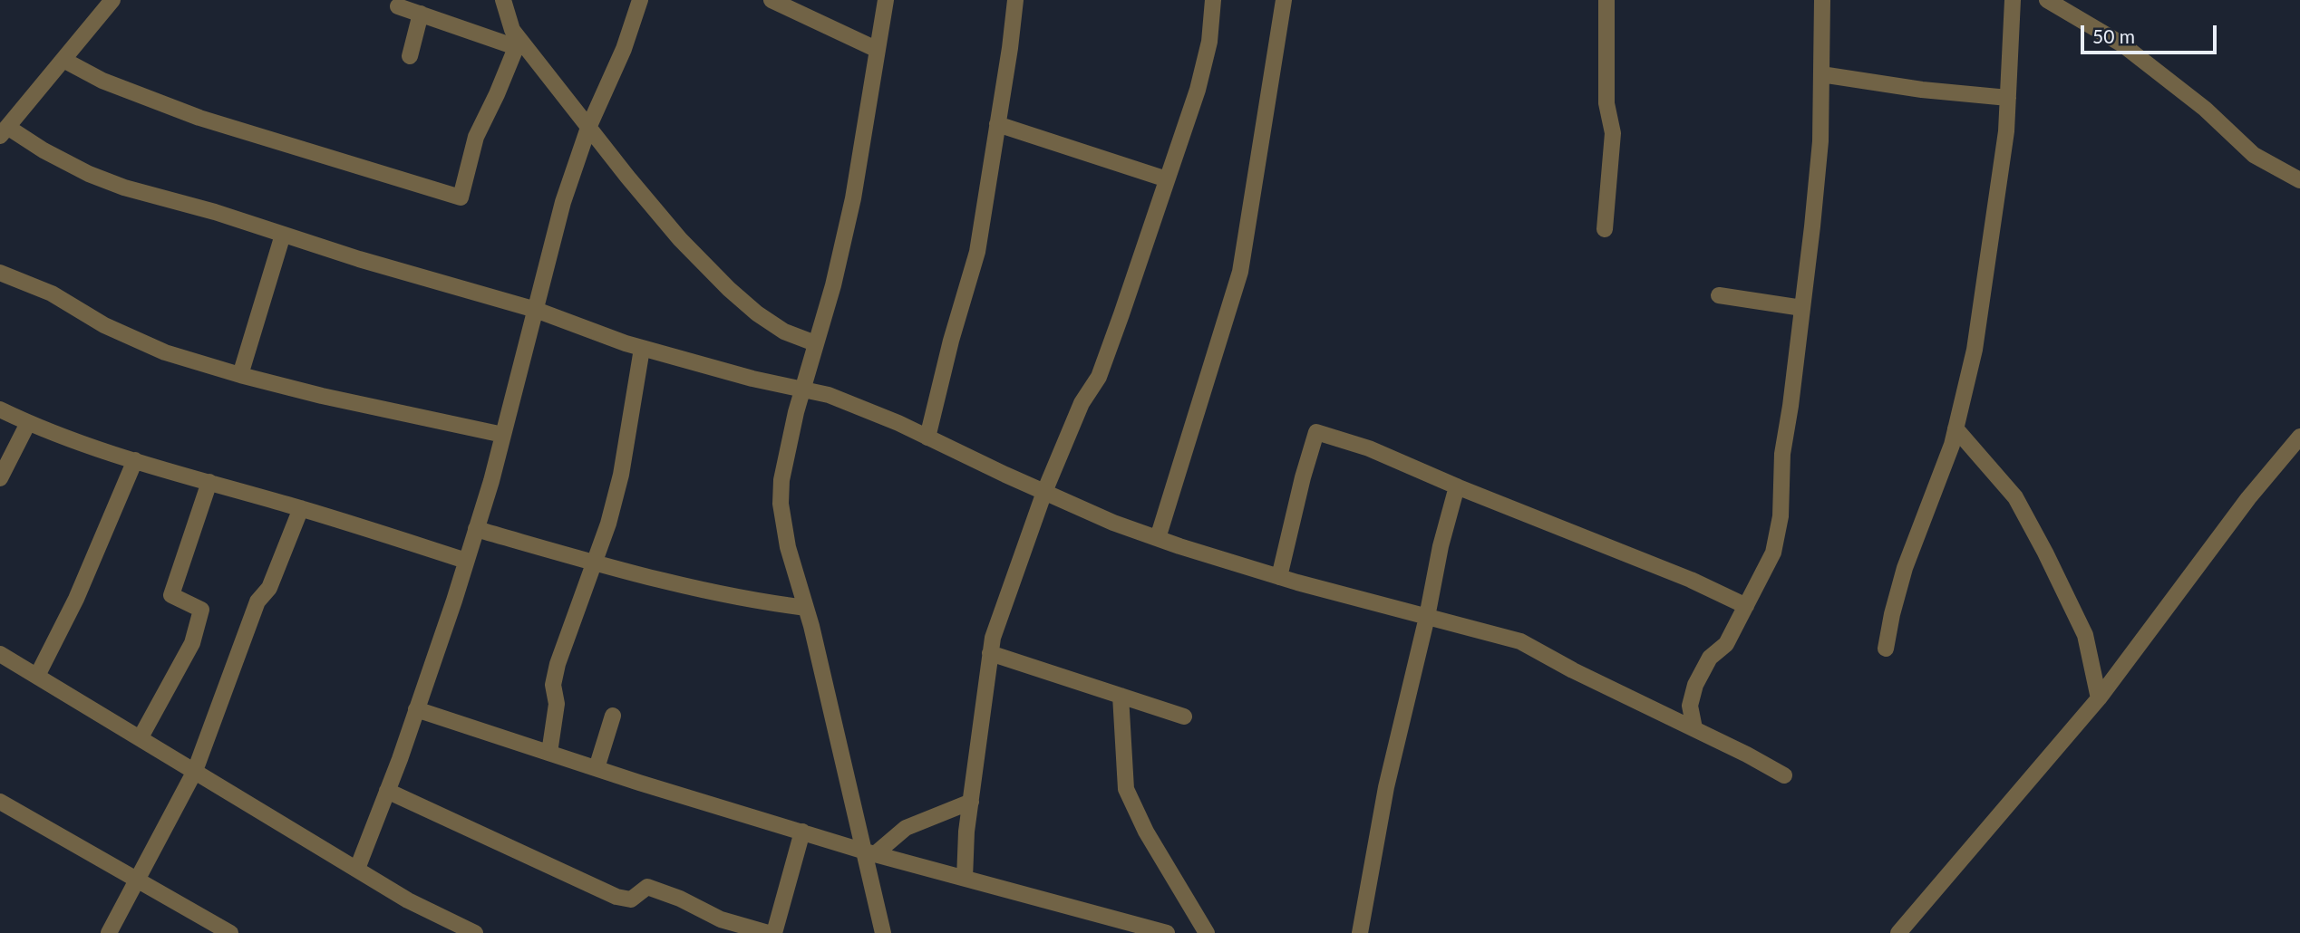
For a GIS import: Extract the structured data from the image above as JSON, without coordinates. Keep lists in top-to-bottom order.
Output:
{
  "scale_bar": "50 m"
}
